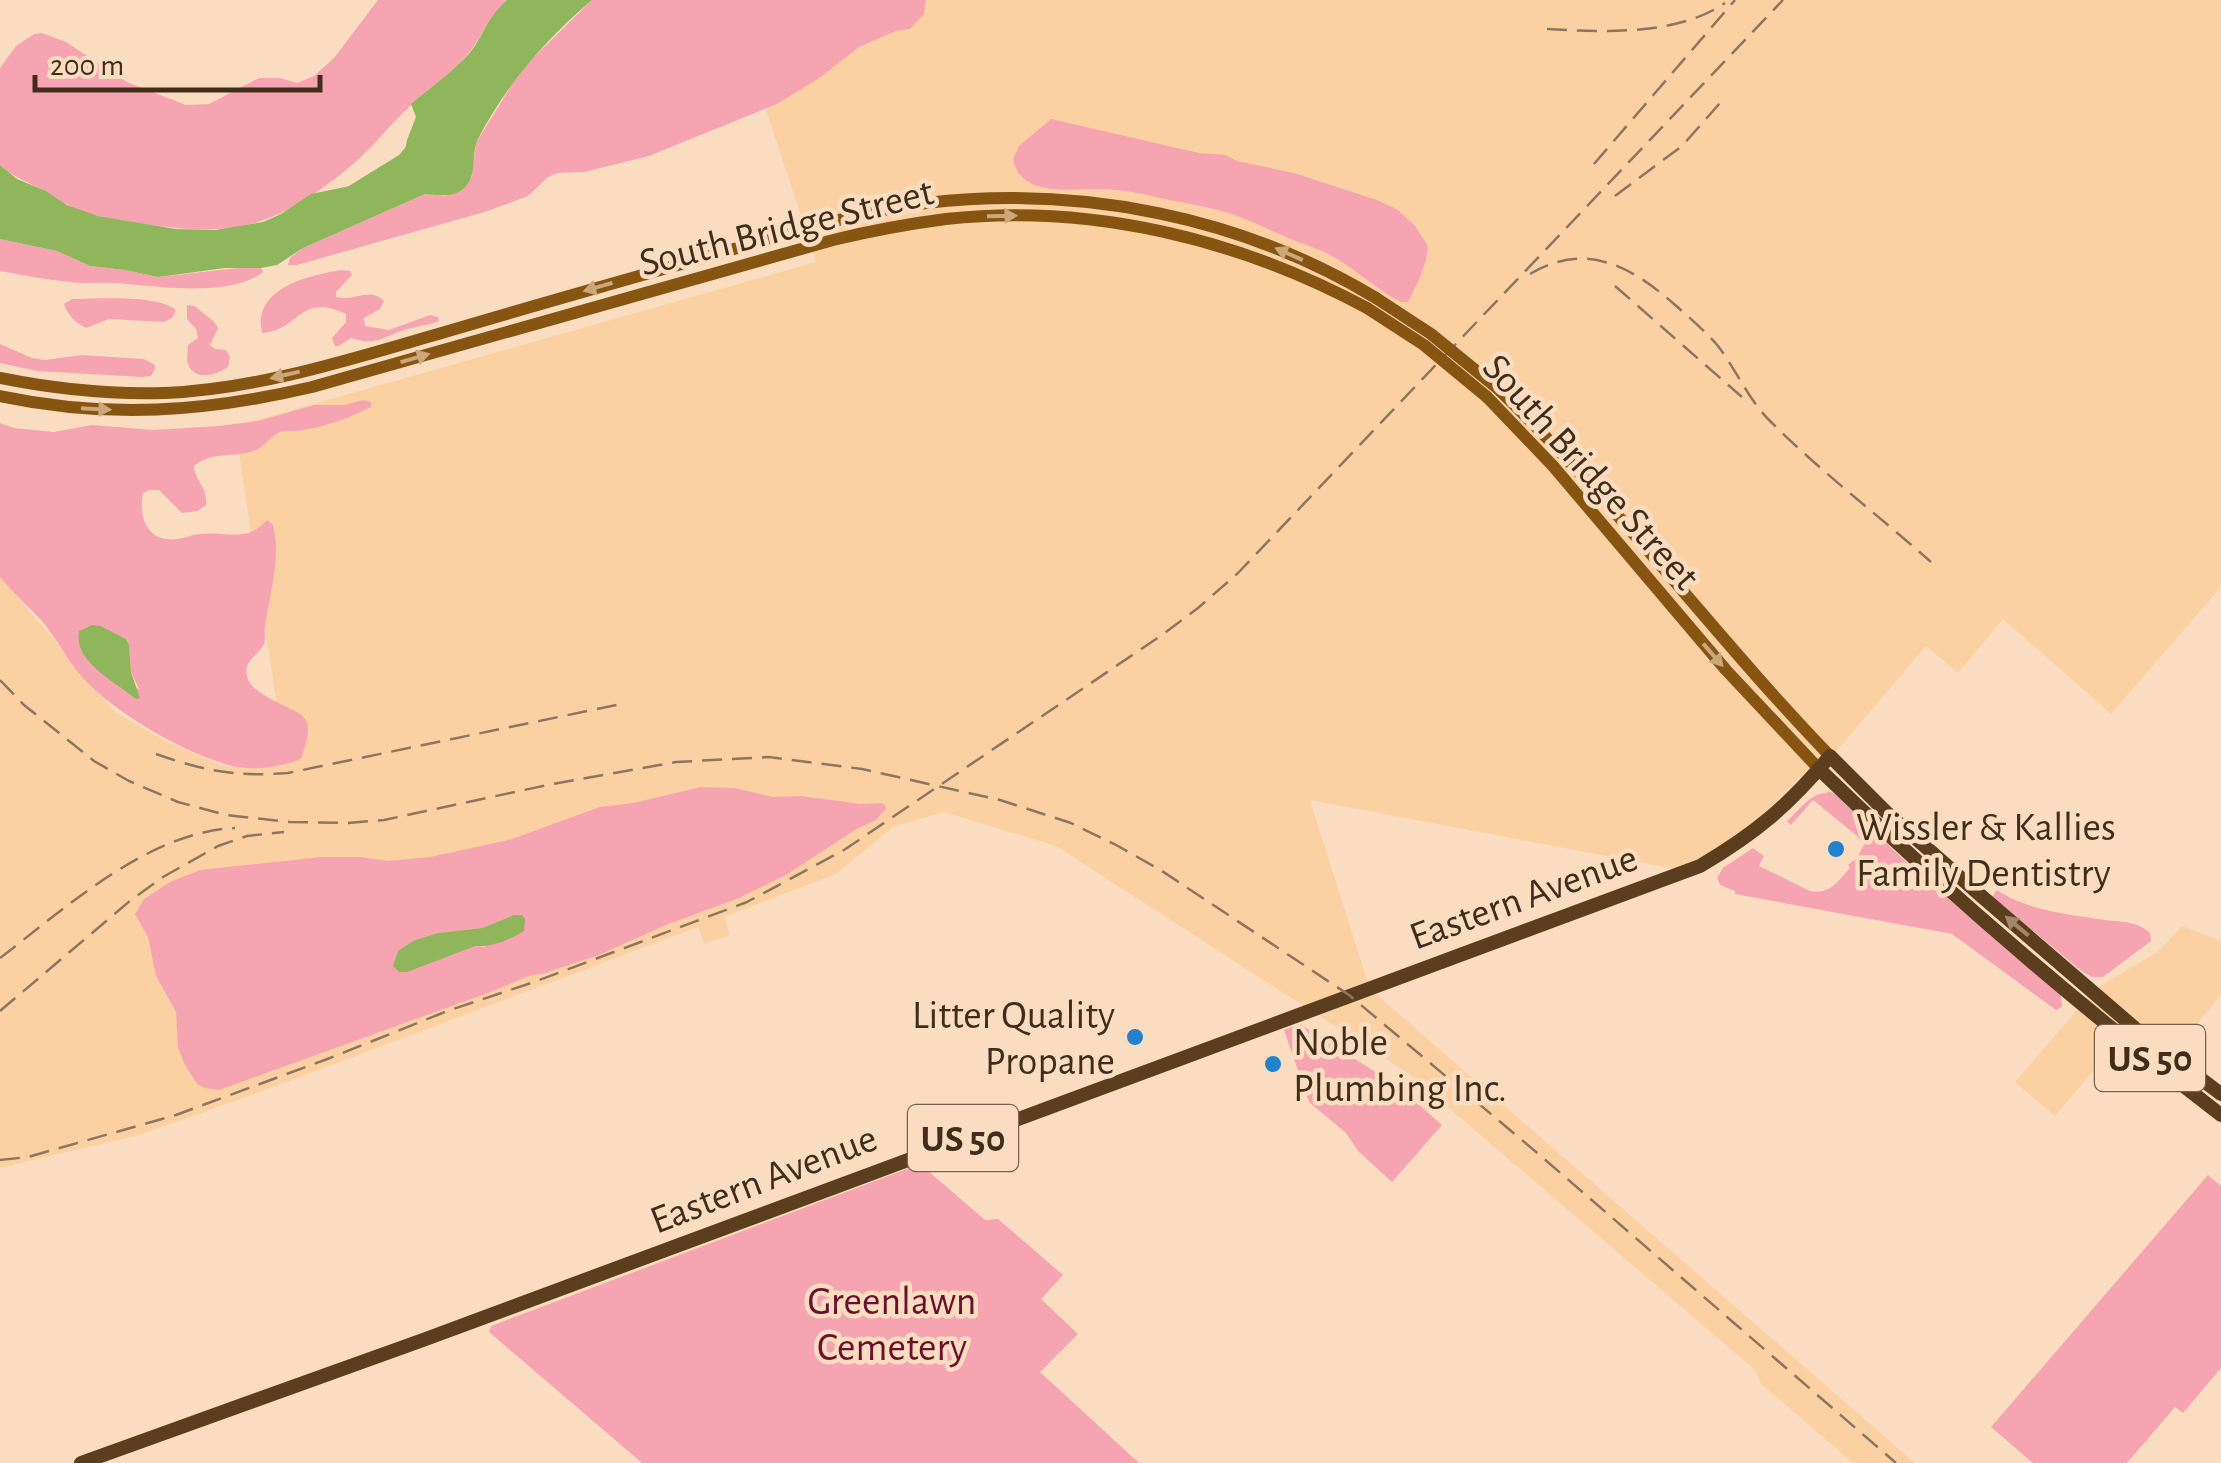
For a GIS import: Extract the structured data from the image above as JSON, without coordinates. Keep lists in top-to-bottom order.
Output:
{
  "streets": {
    "main road": ["South Bridge Street", "Eastern Avenue", "US 50"]
  },
  "crossings": [
    ["South Bridge Street", "Eastern Avenue"]
  ],
  "parks": ["Greenlawn Cemetery"],
  "places": ["Wissler & Kallies Family Dentistry", "Litter Quality Propane", "Noble Plumbing Inc."],
  "scale_bar": "200 m"
}
